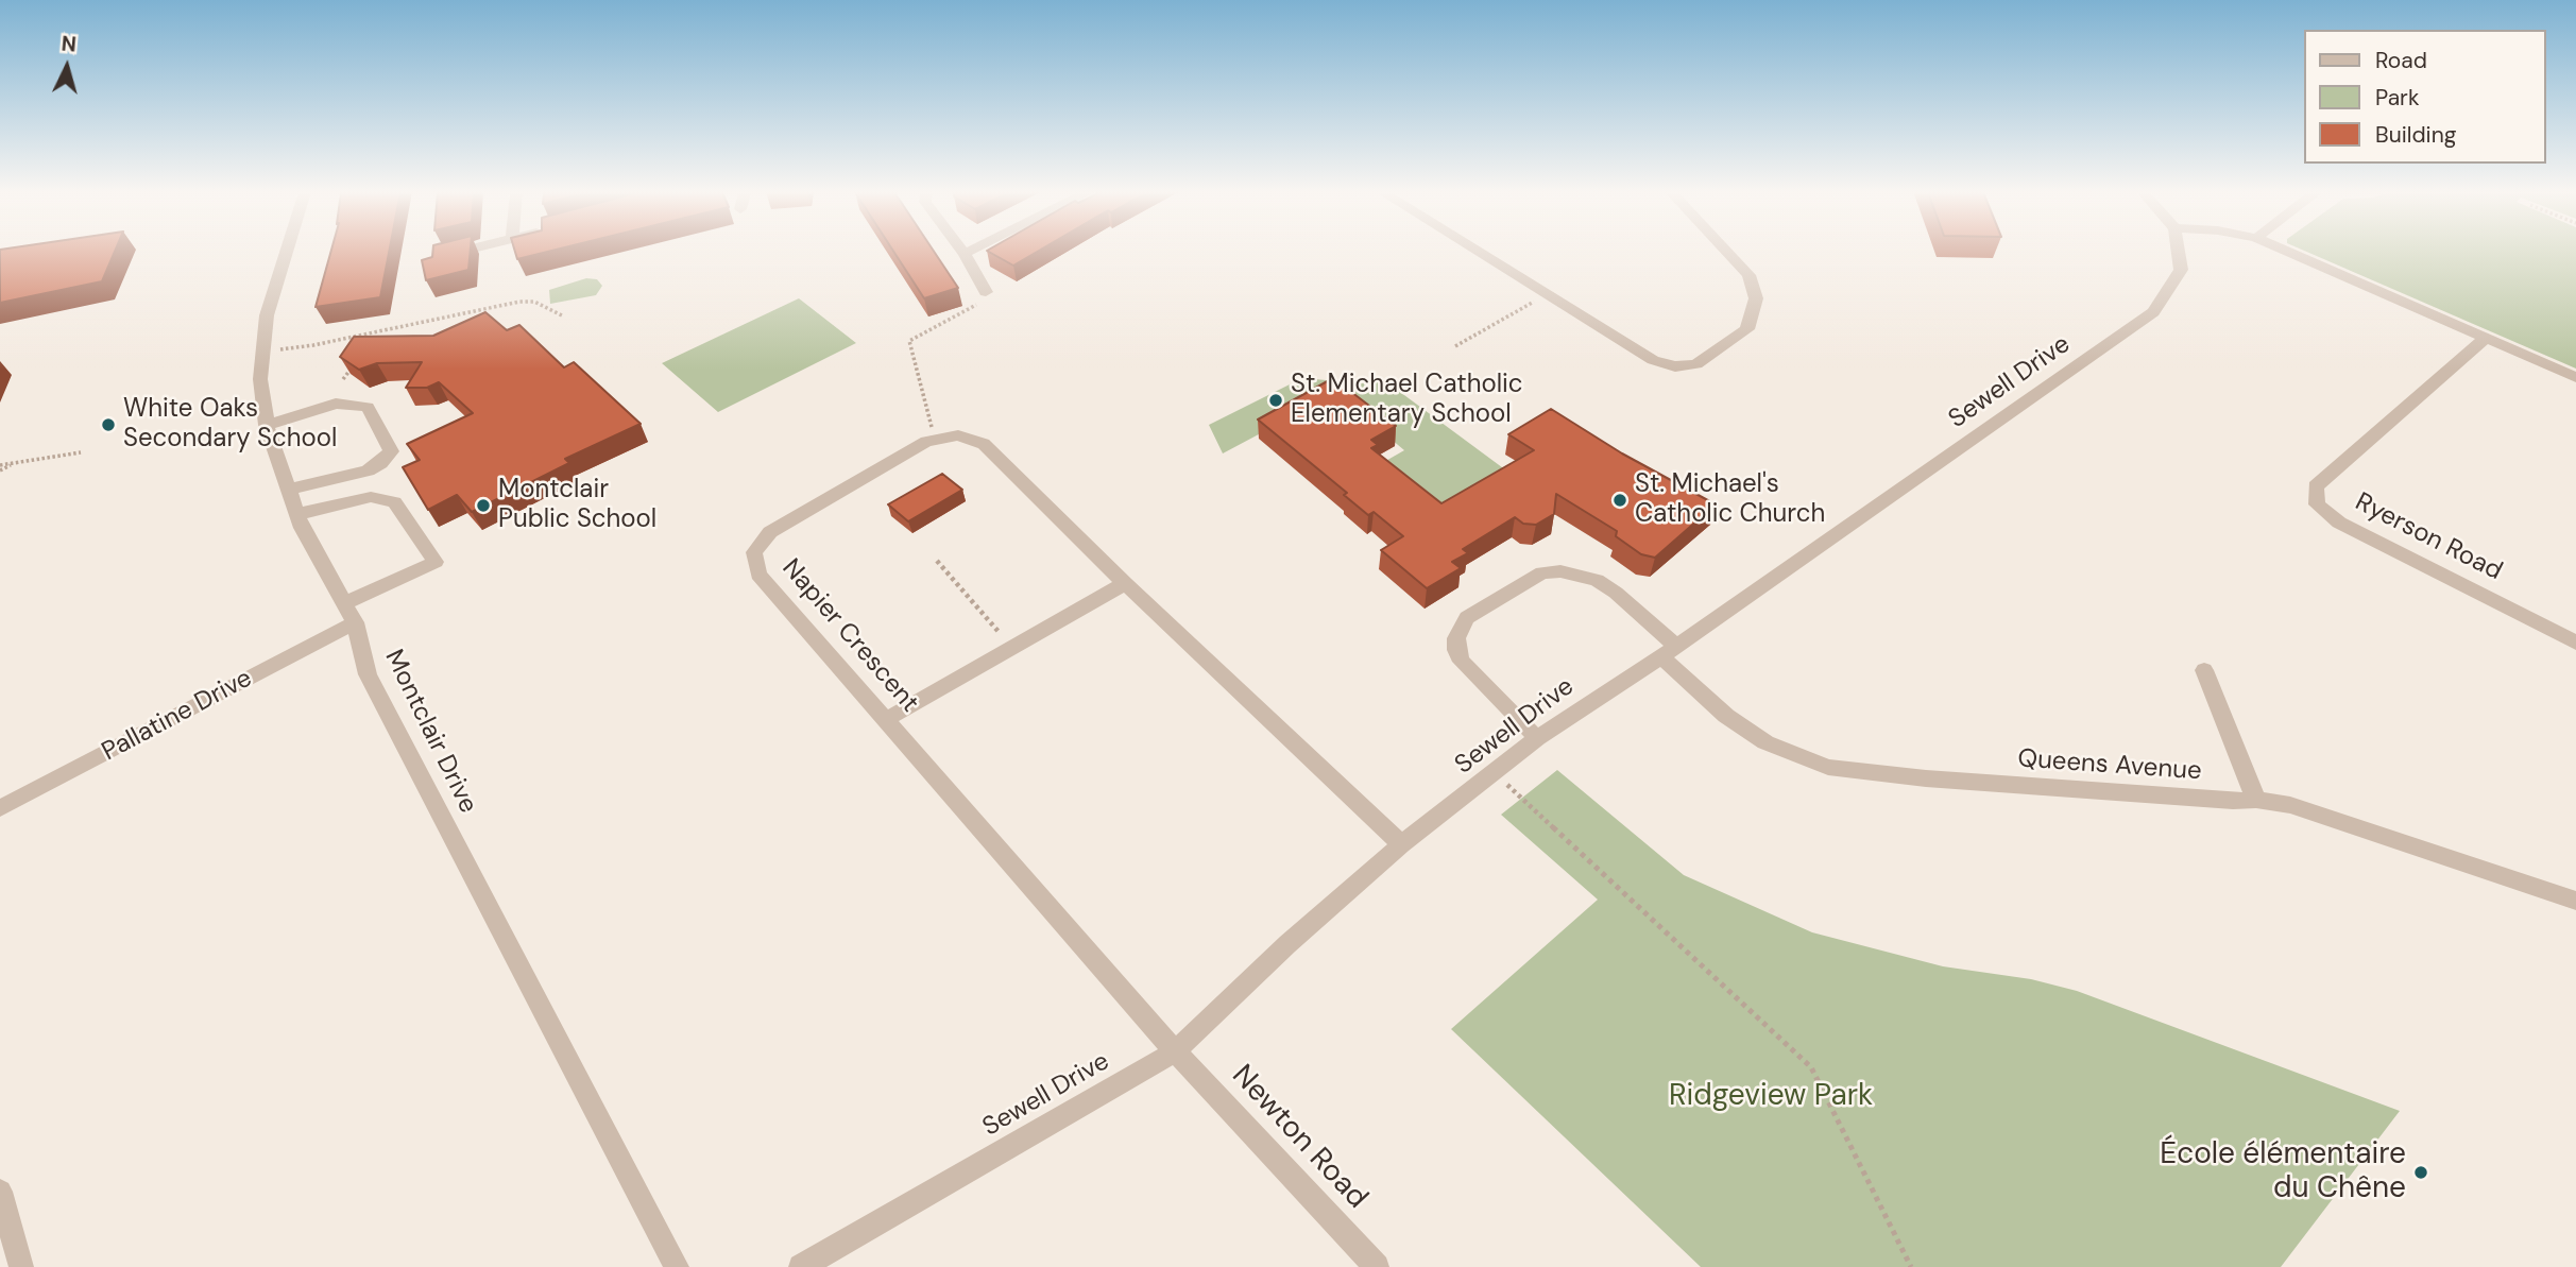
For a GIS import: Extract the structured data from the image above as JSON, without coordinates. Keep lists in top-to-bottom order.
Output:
{
  "streets": {
    "street": [
      "Sewell Drive",
      "Ryerson Road",
      "Napier Crescent",
      "Pallatine Drive",
      "Montclair Drive",
      "Queens Avenue",
      "Newton Road"
    ]
  },
  "crossings": [
    ["Sewell Drive", "Napier Crescent"],
    ["Sewell Drive", "Queens Avenue"],
    ["Sewell Drive", "Newton Road"],
    ["Napier Crescent", "Newton Road"],
    ["Pallatine Drive", "Montclair Drive"]
  ],
  "parks": ["Ridgeview Park"],
  "places": [
    "St. Michael Catholic Elementary School",
    "White Oaks Secondary School",
    "St. Michael's Catholic Church",
    "Montclair Public School",
    "École élémentaire du Chêne"
  ],
  "legend": ["Road", "Park", "Building"],
  "north": "top"
}
